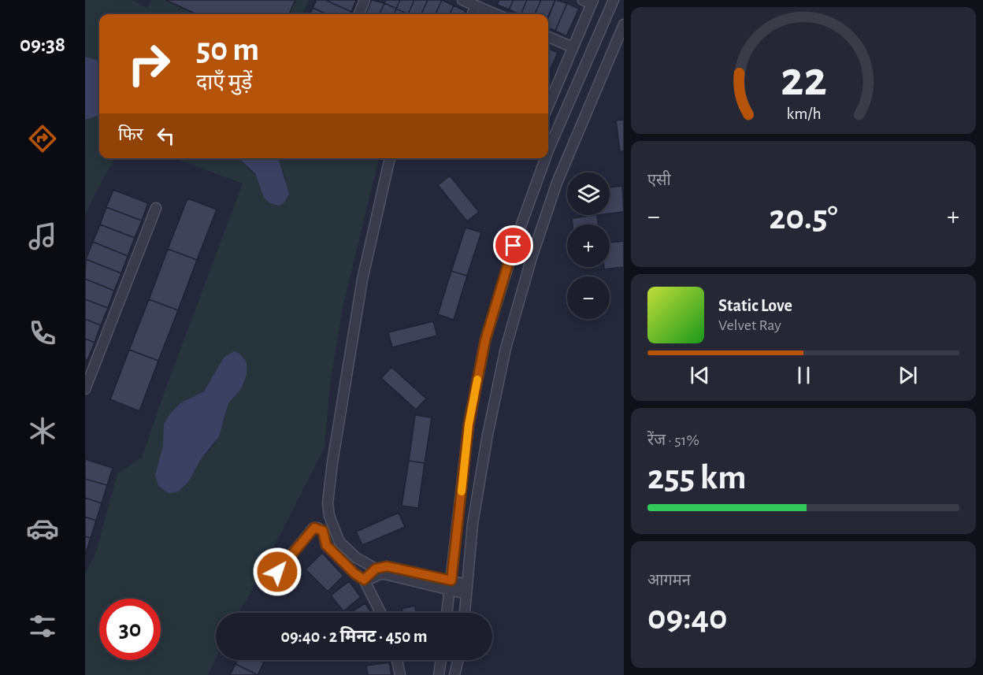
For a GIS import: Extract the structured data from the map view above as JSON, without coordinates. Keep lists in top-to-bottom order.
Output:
{
  "page": {
    "tabs": "09:38",
    "turn": ["50 m", "दाएँ मुड़ें"],
    "then": "फिर",
    "tile": [
      "एसी",
      ["रेंज · 51%", "255 km"],
      ["आगमन", "09:40"]
    ],
    "map_buttons": ["+", "−"],
    "heat": ["−", "20.5°", "+"],
    "song": ["Static Love", "Velvet Ray"],
    "limit": "30",
    "trip": "09:40 · 2 मिनट · 450 m",
    "gauge": ["22", "km/h"]
  }
}
